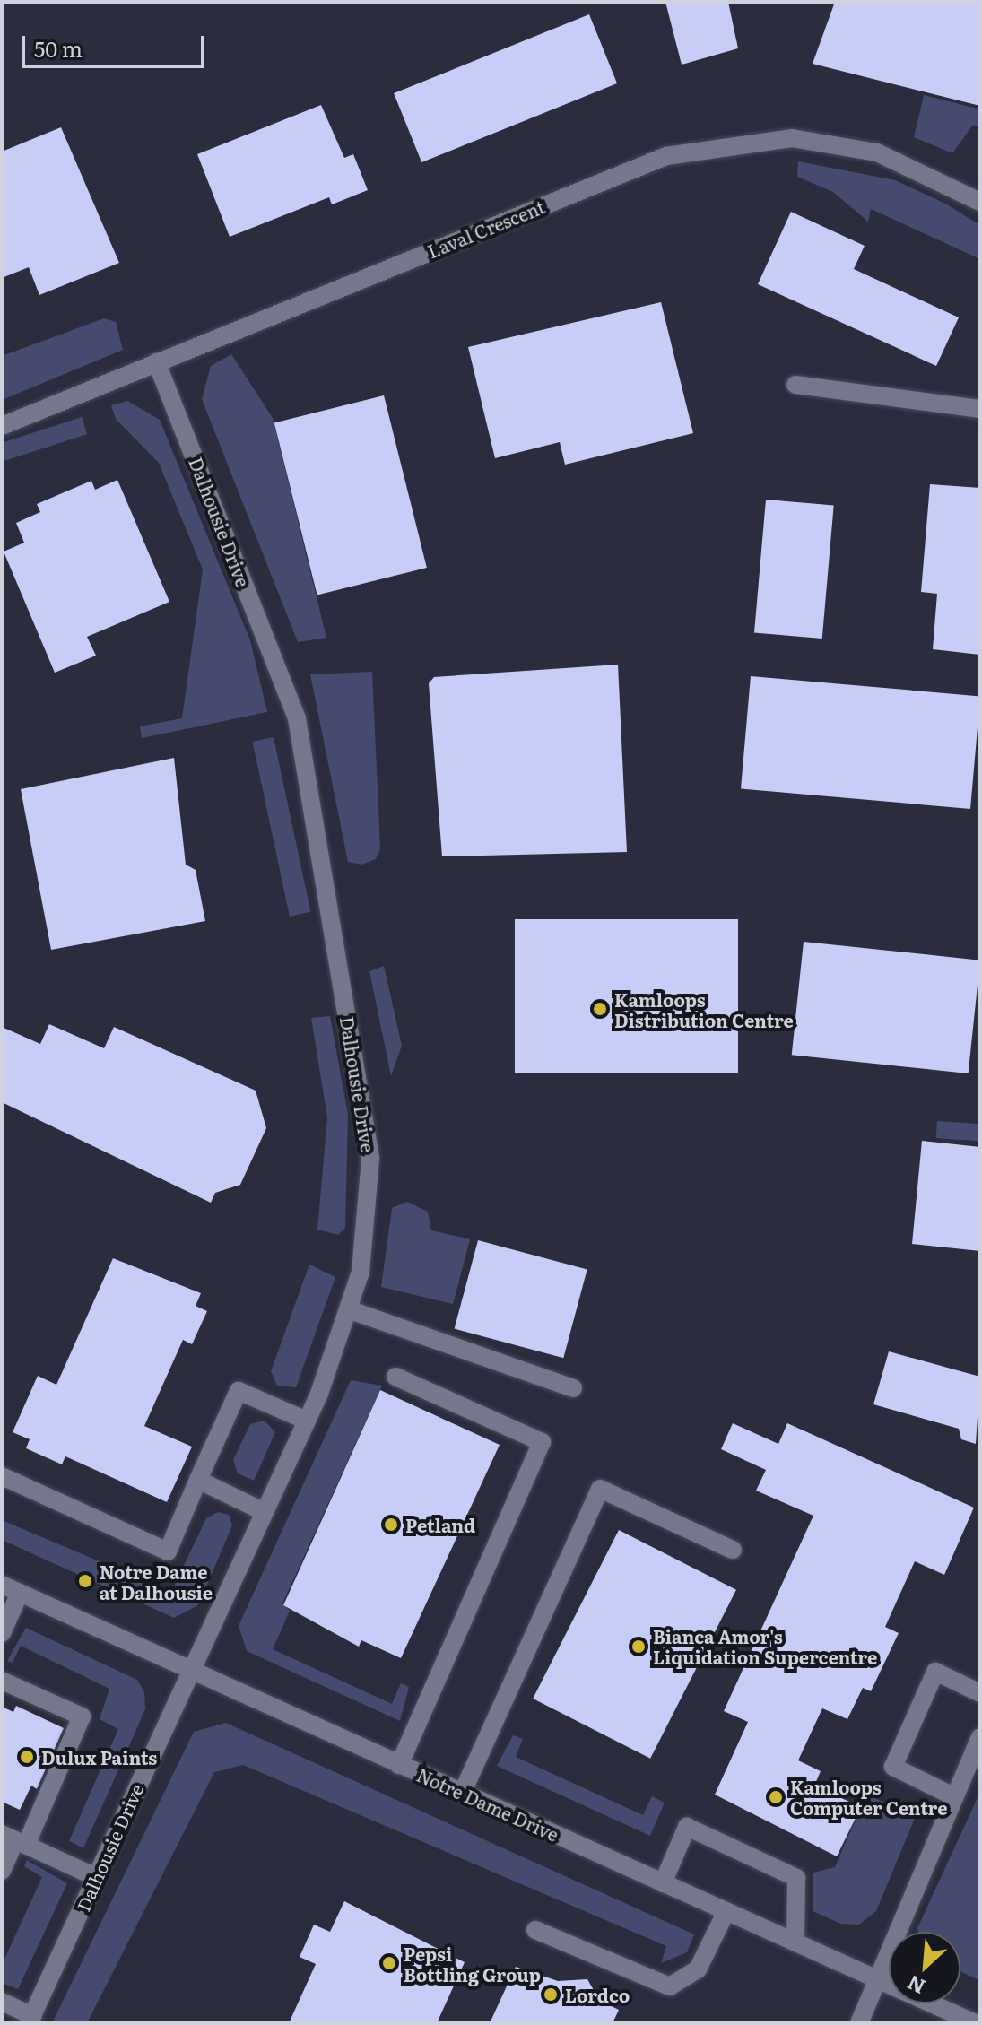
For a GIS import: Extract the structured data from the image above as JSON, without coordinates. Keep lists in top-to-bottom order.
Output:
{
  "streets": {
    "street": ["Laval Crescent", "Dalhousie Drive", "Notre Dame Drive"]
  },
  "crossings": [
    ["Laval Crescent", "Dalhousie Drive"],
    ["Dalhousie Drive", "Notre Dame Drive"]
  ],
  "places": [
    "Kamloops Distribution Centre",
    "Petland",
    "Notre Dame at Dalhousie",
    "Bianca Amor's Liquidation Supercentre",
    "Dulux Paints",
    "Kamloops Computer Centre",
    "Pepsi Bottling Group",
    "Lordco"
  ],
  "scale_bar": "50 m",
  "north": "bottom left"
}
